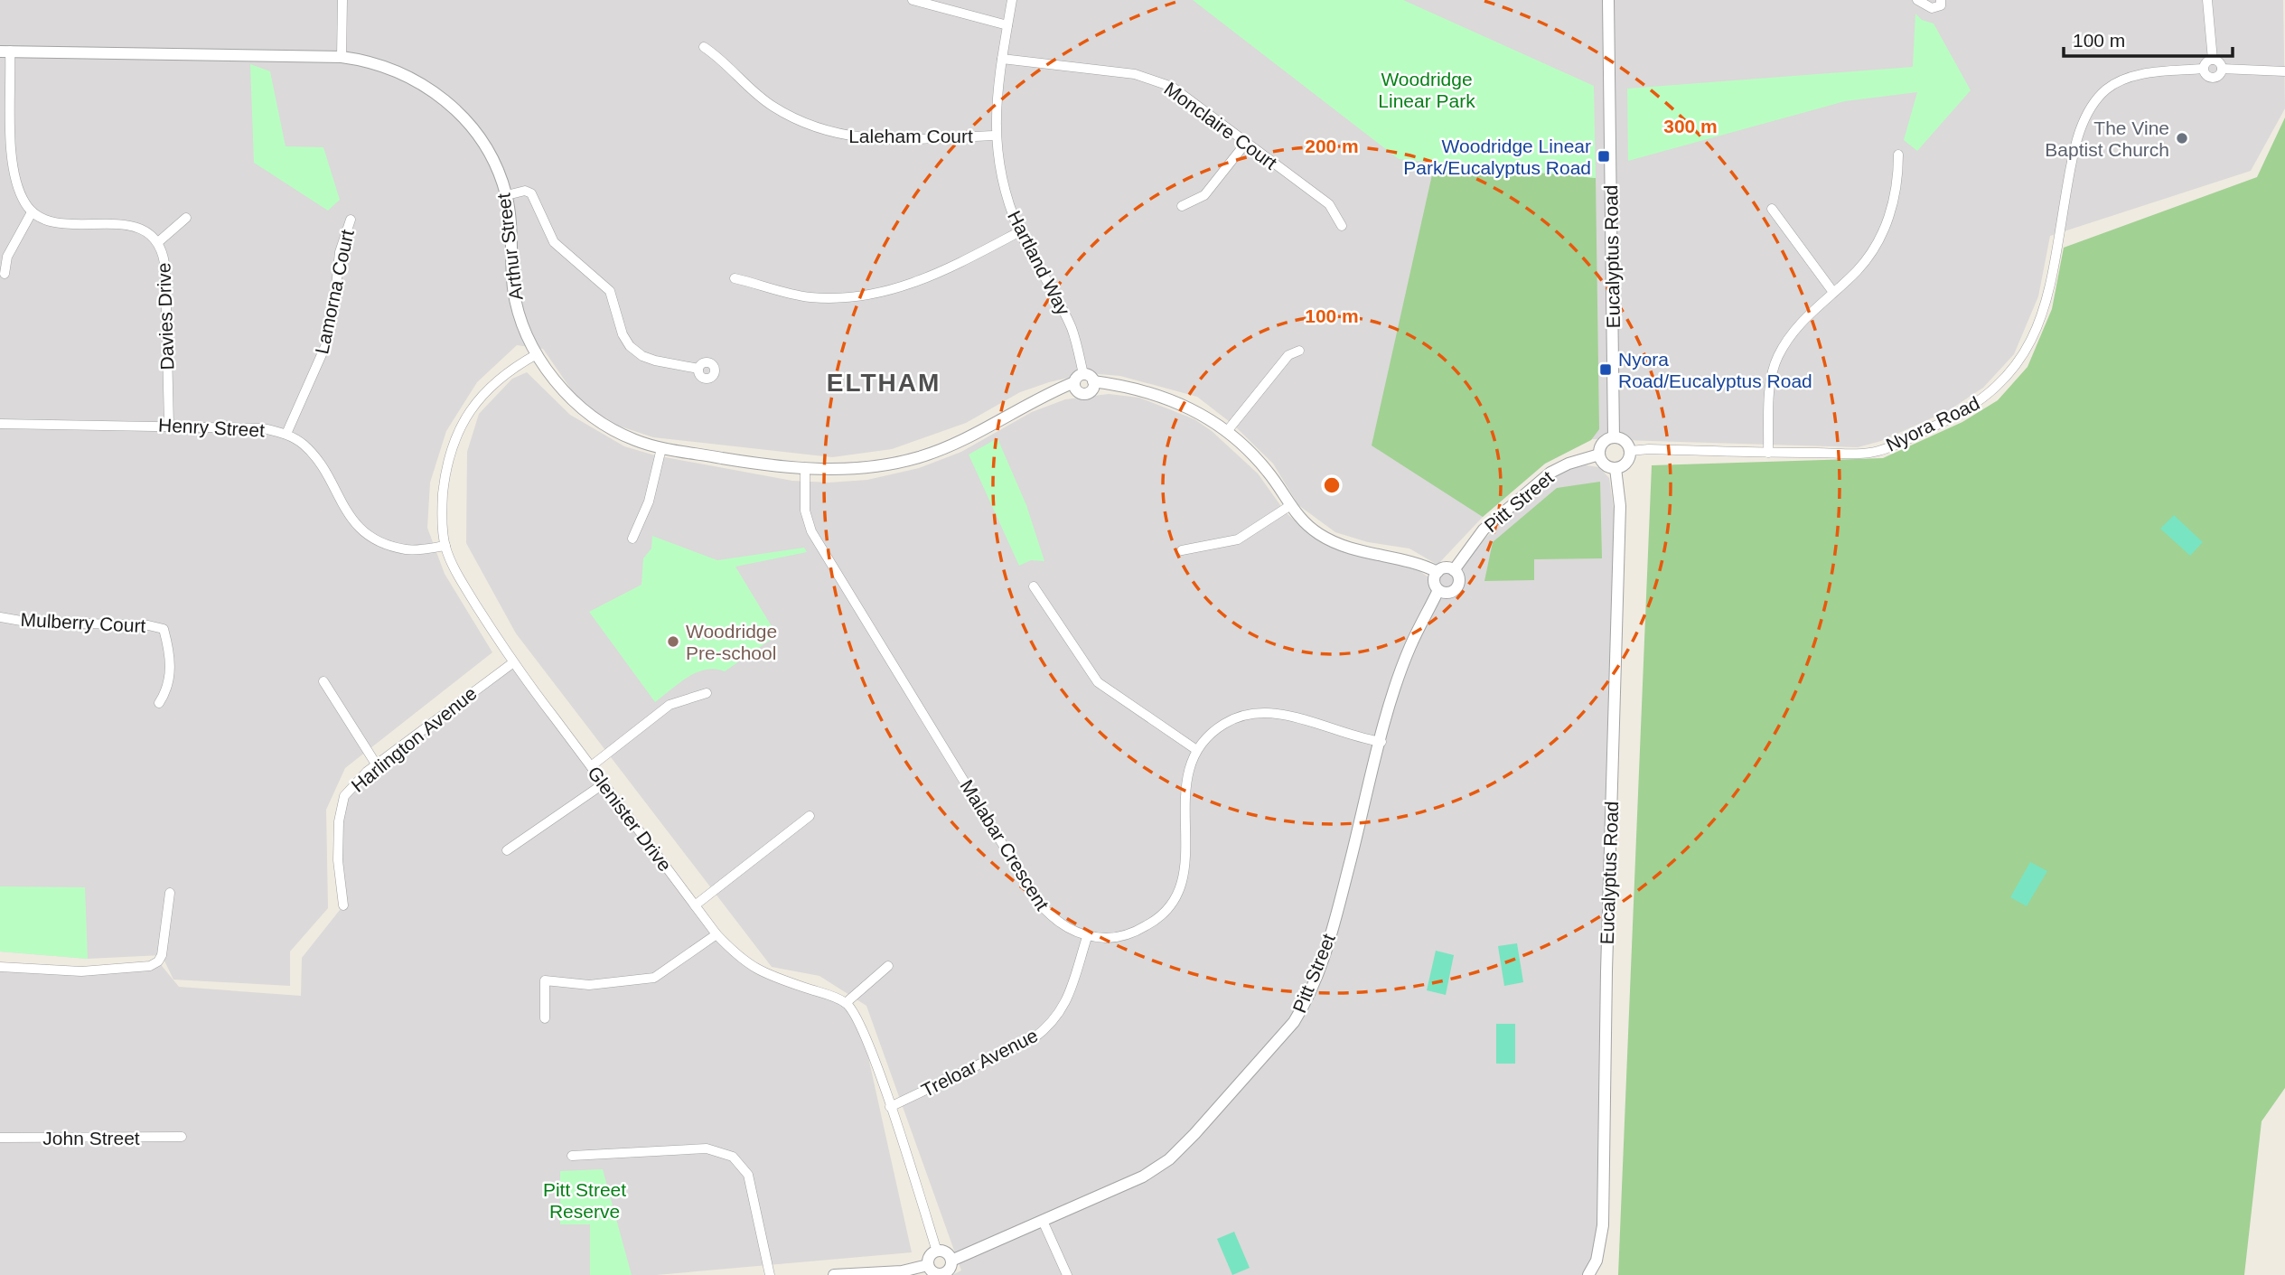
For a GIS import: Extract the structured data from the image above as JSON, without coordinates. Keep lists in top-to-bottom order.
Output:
{
  "streets": {
    "street": [
      "Monclaire Court",
      "Laleham Court",
      "Arthur Street",
      "Eucalyptus Road",
      "Hartland Way",
      "Lamorna Court",
      "Davies Drive",
      "Nyora Road",
      "Henry Street",
      "Pitt Street",
      "Mulberry Court",
      "Harlington Avenue",
      "Glenister Drive",
      "Malabar Crescent",
      "Treloar Avenue",
      "John Street"
    ]
  },
  "crossings": [
    ["Monclaire Court", "Hartland Way"],
    ["Laleham Court", "Hartland Way"],
    ["Arthur Street", "Hartland Way"],
    ["Arthur Street", "Glenister Drive"],
    ["Arthur Street", "Malabar Crescent"],
    ["Eucalyptus Road", "Nyora Road"],
    ["Eucalyptus Road", "Pitt Street"],
    ["Lamorna Court", "Henry Street"],
    ["Davies Drive", "Henry Street"],
    ["Nyora Road", "Pitt Street"],
    ["Henry Street", "Glenister Drive"],
    ["Harlington Avenue", "Glenister Drive"],
    ["Malabar Crescent", "Treloar Avenue"]
  ],
  "districts": ["ELTHAM"],
  "parks": ["Woodridge Linear Park", "Pitt Street Reserve"],
  "places": {
    "other": ["The Vine Baptist Church", "Woodridge Pre-school"],
    "transit": ["Woodridge Linear Park/Eucalyptus Road", "Nyora Road/Eucalyptus Road"]
  },
  "scale_bar": "100 m",
  "rings": ["300 m", "200 m", "100 m"]
}
